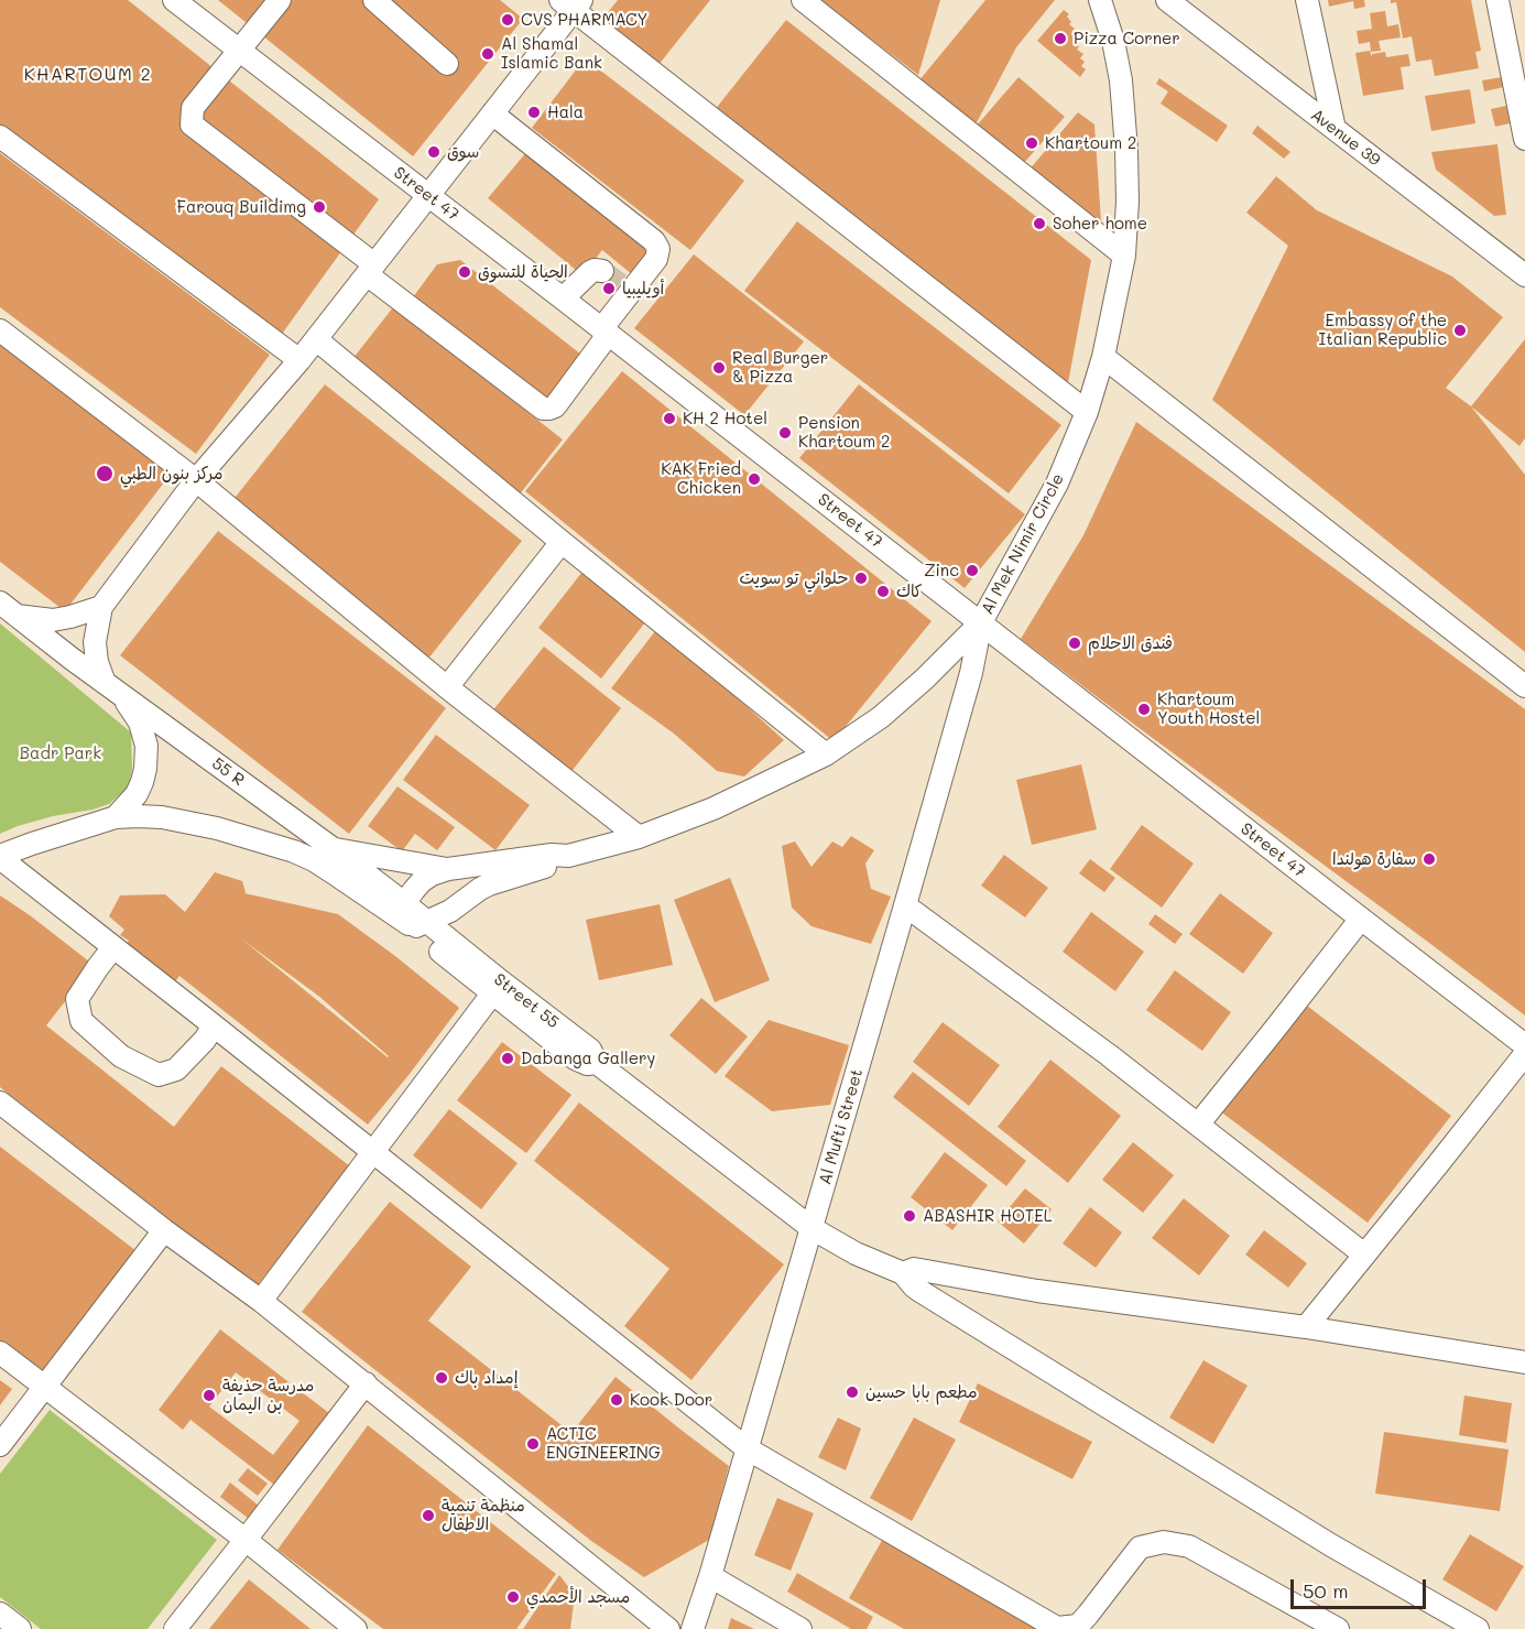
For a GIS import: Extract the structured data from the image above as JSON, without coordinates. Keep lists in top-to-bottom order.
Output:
{
  "streets": {
    "street": [
      "Avenue 39",
      "Street 47",
      "Al Mek Nimir Circle",
      "55 R",
      "Street 55",
      "Al Mufti Street"
    ]
  },
  "crossings": [
    ["Street 47", "Al Mek Nimir Circle"],
    ["Street 47", "Al Mufti Street"],
    ["Al Mek Nimir Circle", "Street 55"],
    ["Al Mek Nimir Circle", "Al Mufti Street"],
    ["55 R", "Street 55"],
    ["Street 55", "Al Mufti Street"]
  ],
  "districts": ["KHARTOUM 2"],
  "parks": ["Badr Park"],
  "places": [
    "CVS PHARMACY",
    "Pizza Corner",
    "Al Shamal Islamic Bank",
    "Hala",
    "Khartoum 2",
    "سوق",
    "Farouq Buildimg",
    "Soher home",
    "الحياة للتسوق",
    "أويليبيا",
    "Embassy of the Italian Republic",
    "Real Burger & Pizza",
    "KH 2 Hotel",
    "Pension Khartoum 2",
    "مركز بنون الطبي",
    "KAK Fried Chicken",
    "Zinc",
    "حلواني تو سويت",
    "كاك",
    "فندق الاحلام",
    "Khartoum Youth Hostel",
    "سفارة هولندا",
    "Dabanga Gallery",
    "ABASHIR HOTEL",
    "إمداد باك",
    "مطعم بابا حسين",
    "مدرسة حذيفة بن اليمان",
    "Kook Door",
    "ACTIC ENGINEERING",
    "منظمة تنمية الاطفال",
    "مسجد الأحمدي"
  ],
  "scale_bar": "50 m"
}
